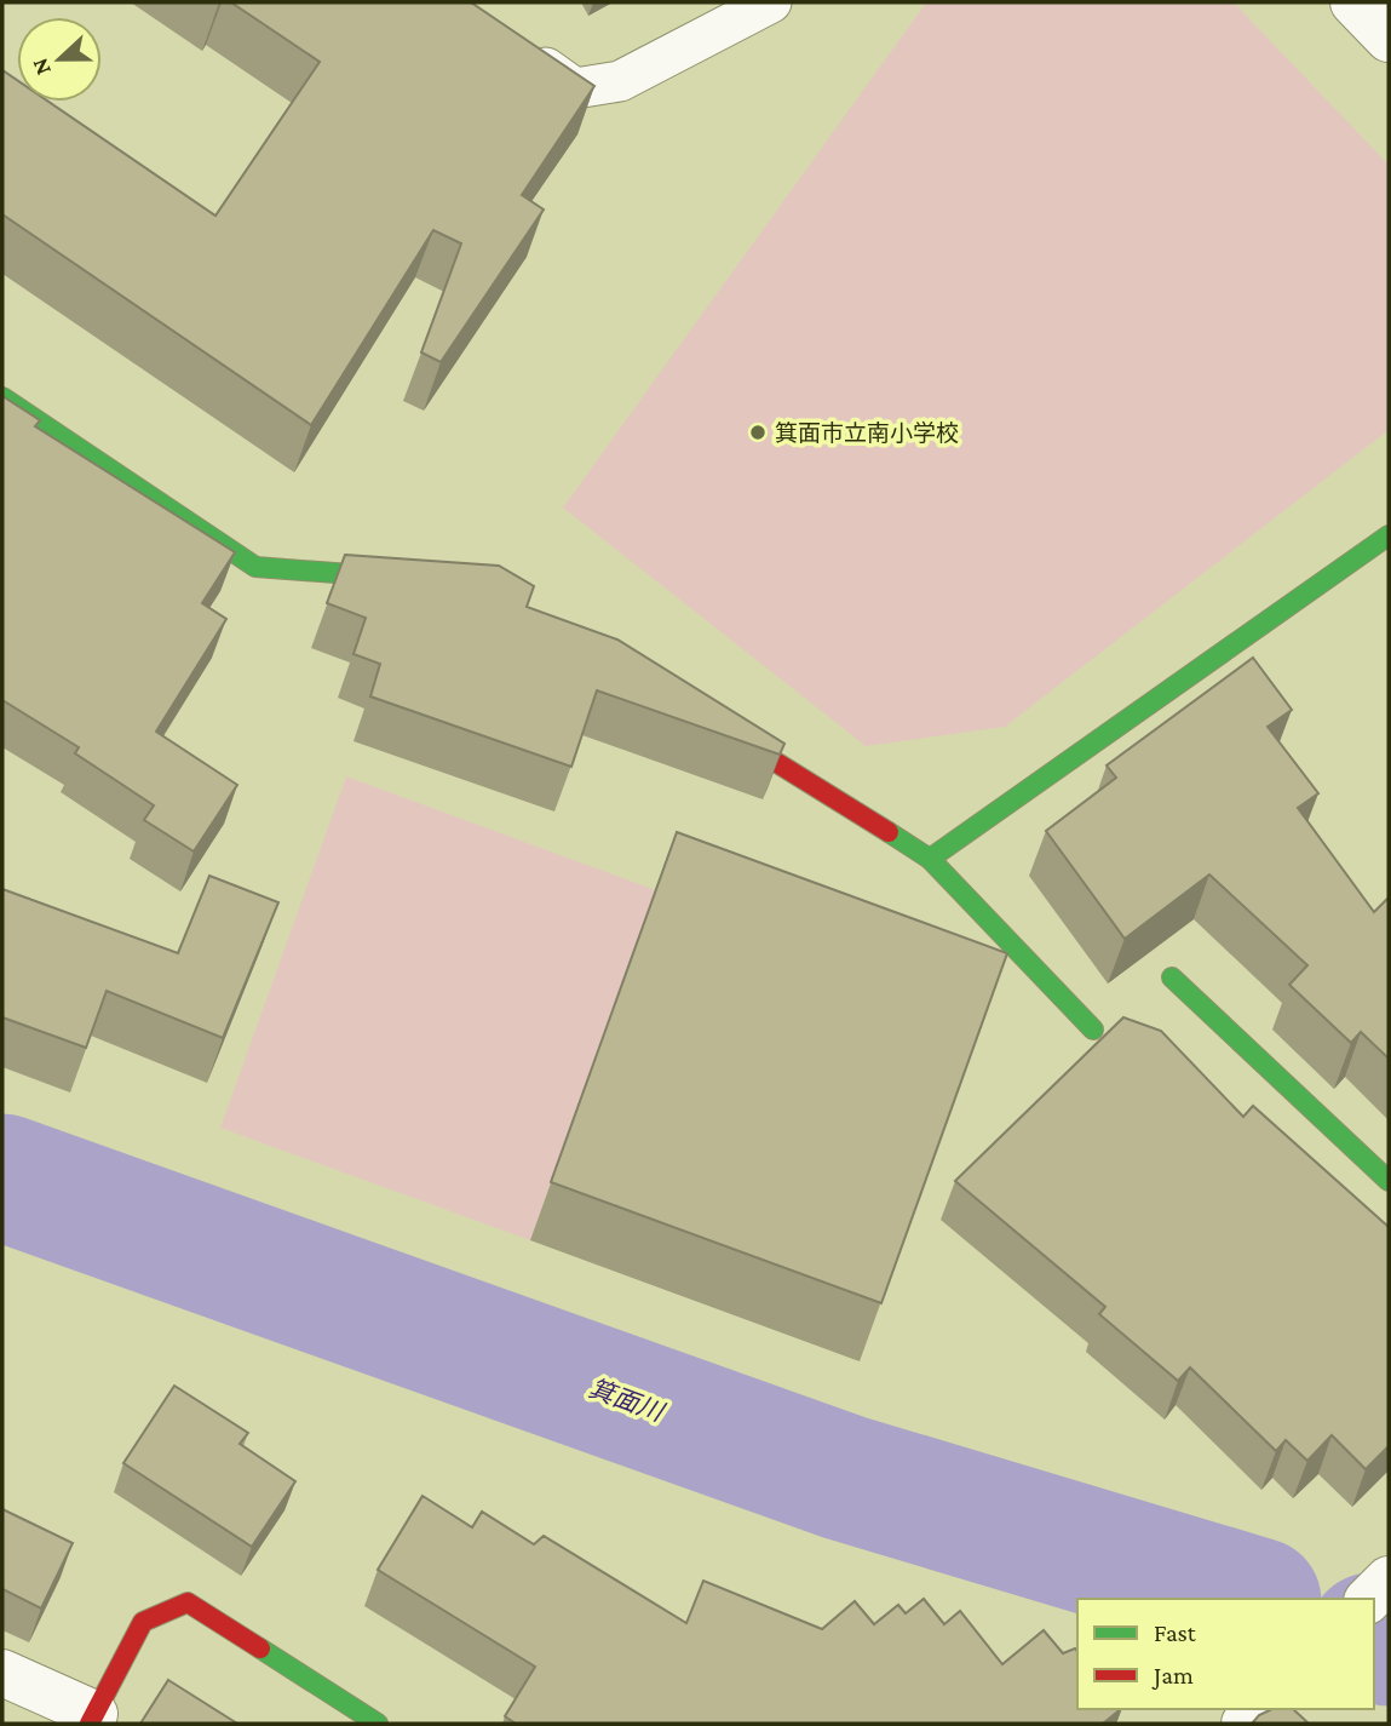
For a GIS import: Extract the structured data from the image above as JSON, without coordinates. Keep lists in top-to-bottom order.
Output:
{
  "water": ["箕面川"],
  "places": ["箕面市立南小学校"],
  "legend": ["Fast", "Jam"],
  "north": "left"
}
